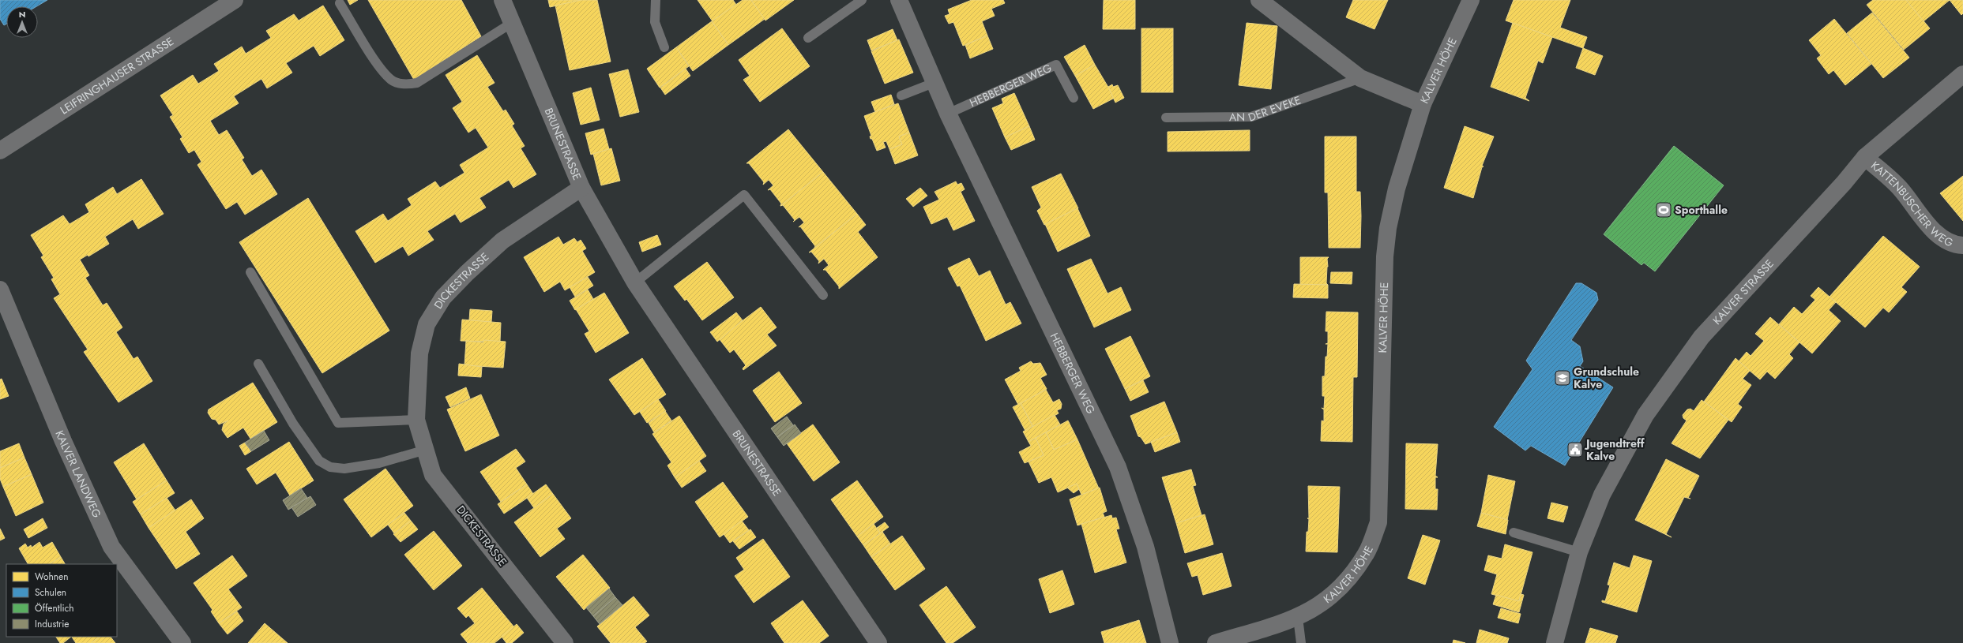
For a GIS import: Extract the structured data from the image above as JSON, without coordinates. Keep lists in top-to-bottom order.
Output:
{
  "streets": {
    "street": [
      "KALVER HÖHE",
      "LEIFRINGHAUSER STRASSE",
      "HEBBERGER WEG",
      "BRUNESTRASSE",
      "KATTENBUSCHER WEG",
      "DICKESTRASSE",
      "KALVER STRASSE",
      "KALVER LANDWEG"
    ],
    "lane": ["AN DER EVEKE"]
  },
  "crossings": [
    ["BRUNESTRASSE", "DICKESTRASSE"],
    ["KATTENBUSCHER WEG", "KALVER STRASSE"]
  ],
  "places": {
    "sports": ["Sporthalle"],
    "school or university": ["Grundschule Kalve"],
    "public building": ["Jugendtreff Kalve"]
  },
  "legend": [
    "Wohnen",
    "Schulen",
    "Öffentlich",
    "Industrie"
  ],
  "north": "top"
}
